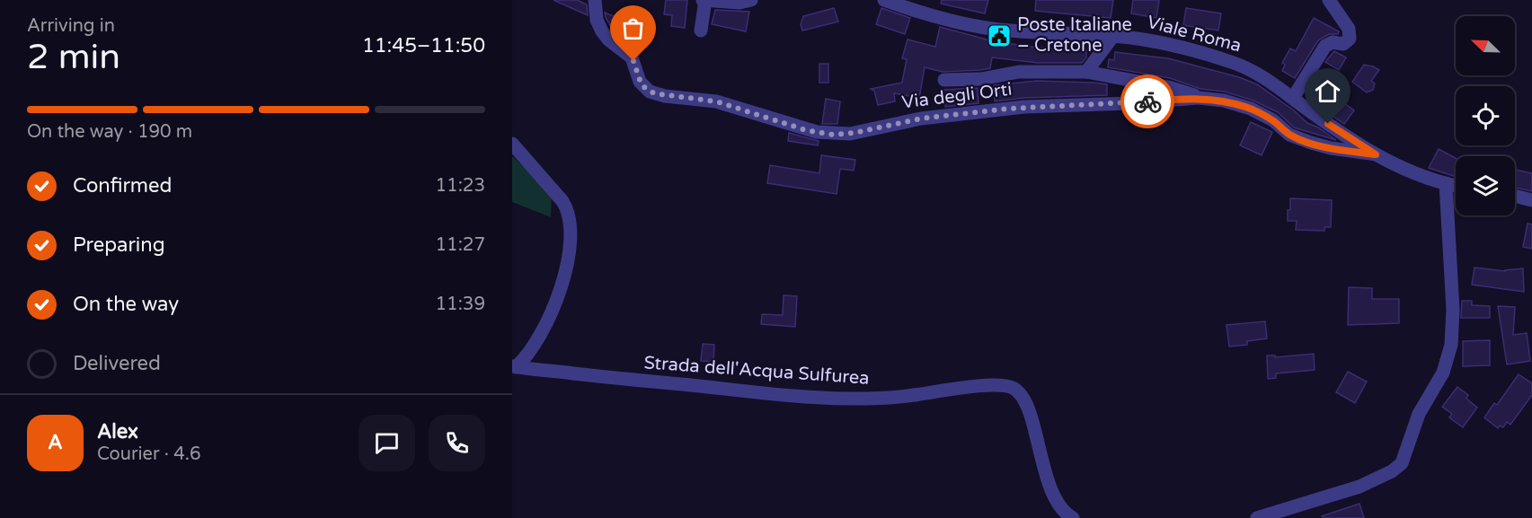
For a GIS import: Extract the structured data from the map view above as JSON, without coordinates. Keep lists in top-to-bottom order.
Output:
{
  "streets": {
    "street": ["Viale Roma", "Via degli Orti", "Strada dell'Acqua Sulfurea"]
  },
  "crossings": [
    ["Viale Roma", "Via degli Orti"]
  ],
  "places": {
    "public building": ["Poste Italiane – Cretone"]
  },
  "north": "top left",
  "page": {
    "heading": ["2 min", "Arriving in", "11:45–11:50"],
    "panel": ["Alex", "Courier · 4.6"],
    "bar": "On the way · 190 m",
    "list": [
      ["Confirmed", "11:23"],
      ["Preparing", "11:27"],
      ["On the way", "11:39"],
      "Delivered"
    ],
    "round": "A"
  }
}
